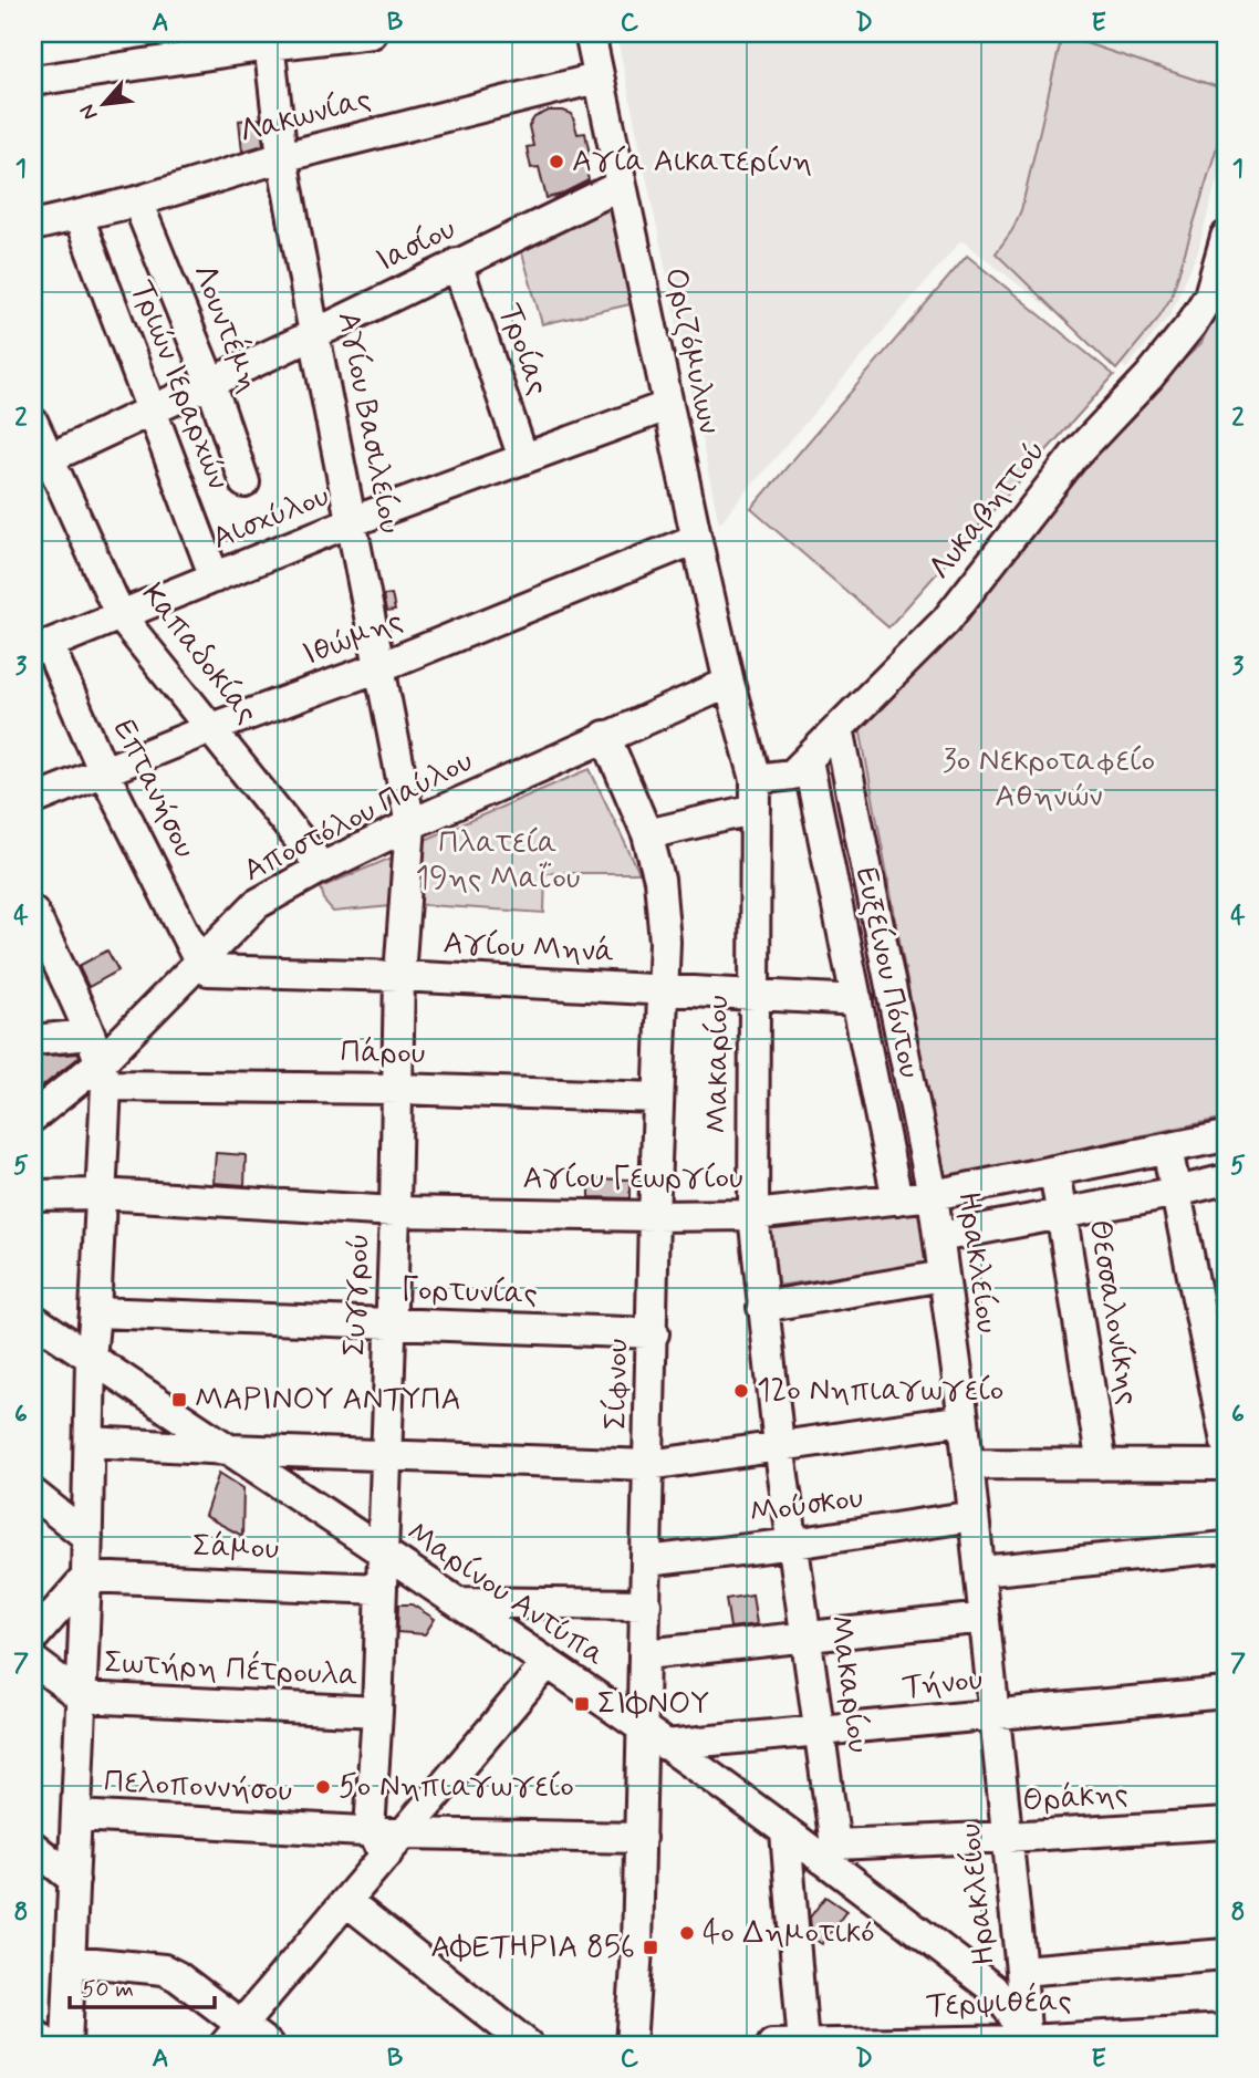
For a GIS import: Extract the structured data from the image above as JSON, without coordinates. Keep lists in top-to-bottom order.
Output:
{
  "streets": {
    "street": [
      "Λακωνίας",
      "Ιασίου",
      "Λουντέμη",
      "Τροίας",
      "Οριζόμυλων",
      "Τριών Ιεραρχών",
      "Αγίου Βασιλείου",
      "Λυκαβηττού",
      "Αισχύλου",
      "Ιθώμης",
      "Καπαδοκίας",
      "Επτανήσου",
      "Αποστόλου Παύλου",
      "Αγίου Μηνά",
      "Ευξείνου Πόντου",
      "Πάρου",
      "Μακαρίου",
      "Αγίου Γεωργίου",
      "Ηρακλείου",
      "Γορτυνίας",
      "Συγγρού",
      "Θεσσαλονίκης",
      "Σίφνου",
      "Μούσκου",
      "Σάμου",
      "Μαρίνου Αντύπα",
      "Σωτήρη Πέτρουλα",
      "Τήνου",
      "Πελοποννήσου",
      "Θράκης",
      "Τερψιθέας"
    ]
  },
  "crossings": [
    ["Λακωνίας", "Λουντέμη"],
    ["Λακωνίας", "Οριζόμυλων"],
    ["Λακωνίας", "Τριών Ιεραρχών"],
    ["Λακωνίας", "Αγίου Βασιλείου"],
    ["Ιασίου", "Λουντέμη"],
    ["Ιασίου", "Τροίας"],
    ["Ιασίου", "Οριζόμυλων"],
    ["Ιασίου", "Τριών Ιεραρχών"],
    ["Ιασίου", "Αγίου Βασιλείου"],
    ["Ιασίου", "Καπαδοκίας"],
    ["Τροίας", "Αισχύλου"],
    ["Οριζόμυλων", "Αισχύλου"],
    ["Οριζόμυλων", "Ιθώμης"],
    ["Οριζόμυλων", "Αποστόλου Παύλου"],
    ["Οριζόμυλων", "Μακαρίου"],
    ["Τριών Ιεραρχών", "Αισχύλου"],
    ["Αγίου Βασιλείου", "Αισχύλου"],
    ["Αγίου Βασιλείου", "Ιθώμης"],
    ["Αγίου Βασιλείου", "Αποστόλου Παύλου"],
    ["Αγίου Βασιλείου", "Συγγρού"],
    ["Λυκαβηττού", "Ευξείνου Πόντου"],
    ["Λυκαβηττού", "Μακαρίου"],
    ["Λυκαβηττού", "Ηρακλείου"],
    ["Αισχύλου", "Καπαδοκίας"],
    ["Αισχύλου", "Επτανήσου"],
    ["Ιθώμης", "Καπαδοκίας"],
    ["Ιθώμης", "Επτανήσου"],
    ["Καπαδοκίας", "Αποστόλου Παύλου"],
    ["Επτανήσου", "Αποστόλου Παύλου"],
    ["Επτανήσου", "Αγίου Μηνά"],
    ["Αποστόλου Παύλου", "Αγίου Μηνά"],
    ["Αποστόλου Παύλου", "Πάρου"],
    ["Αποστόλου Παύλου", "Μακαρίου"],
    ["Αποστόλου Παύλου", "Συγγρού"],
    ["Αποστόλου Παύλου", "Σίφνου"],
    ["Αγίου Μηνά", "Ευξείνου Πόντου"],
    ["Αγίου Μηνά", "Μακαρίου"],
    ["Αγίου Μηνά", "Συγγρού"],
    ["Αγίου Μηνά", "Σίφνου"],
    ["Ευξείνου Πόντου", "Αγίου Γεωργίου"],
    ["Πάρου", "Συγγρού"],
    ["Πάρου", "Σίφνου"],
    ["Μακαρίου", "Αγίου Γεωργίου"],
    ["Μακαρίου", "Μούσκου"],
    ["Μακαρίου", "Μαρίνου Αντύπα"],
    ["Μακαρίου", "Τήνου"],
    ["Μακαρίου", "Θράκης"],
    ["Αγίου Γεωργίου", "Ηρακλείου"],
    ["Αγίου Γεωργίου", "Συγγρού"],
    ["Αγίου Γεωργίου", "Θεσσαλονίκης"],
    ["Αγίου Γεωργίου", "Σίφνου"],
    ["Ηρακλείου", "Μούσκου"],
    ["Ηρακλείου", "Μαρίνου Αντύπα"],
    ["Ηρακλείου", "Τήνου"],
    ["Ηρακλείου", "Θράκης"],
    ["Ηρακλείου", "Τερψιθέας"],
    ["Γορτυνίας", "Συγγρού"],
    ["Γορτυνίας", "Σίφνου"],
    ["Συγγρού", "Σάμου"],
    ["Συγγρού", "Μαρίνου Αντύπα"],
    ["Συγγρού", "Σωτήρη Πέτρουλα"],
    ["Συγγρού", "Πελοποννήσου"],
    ["Σίφνου", "Μούσκου"],
    ["Σίφνου", "Μαρίνου Αντύπα"],
    ["Σίφνου", "Τήνου"],
    ["Μαρίνου Αντύπα", "Τήνου"],
    ["Μαρίνου Αντύπα", "Θράκης"],
    ["Μαρίνου Αντύπα", "Τερψιθέας"]
  ],
  "parks": ["3ο Νεκροταφείο Αθηνών", "Πλατεία 19ης Μαΐου"],
  "places": {
    "other": [
      "Αγία Αικατερίνη",
      "12ο Νηπιαγωγείο",
      "5ο Νηπιαγωγείο",
      "4ο Δημοτικό"
    ],
    "transit": ["ΜΑΡΙΝΟΥ ΑΝΤΥΠΑ", "ΣΙΦΝΟΥ", "ΑΦΕΤΗΡΙΑ 856"]
  },
  "scale_bar": "50 m",
  "north": "bottom left",
  "grid": {
    "columns": [
      "A",
      "B",
      "C",
      "D",
      "E"
    ],
    "rows": [
      "1",
      "2",
      "3",
      "4",
      "5",
      "6",
      "7",
      "8"
    ]
  }
}
